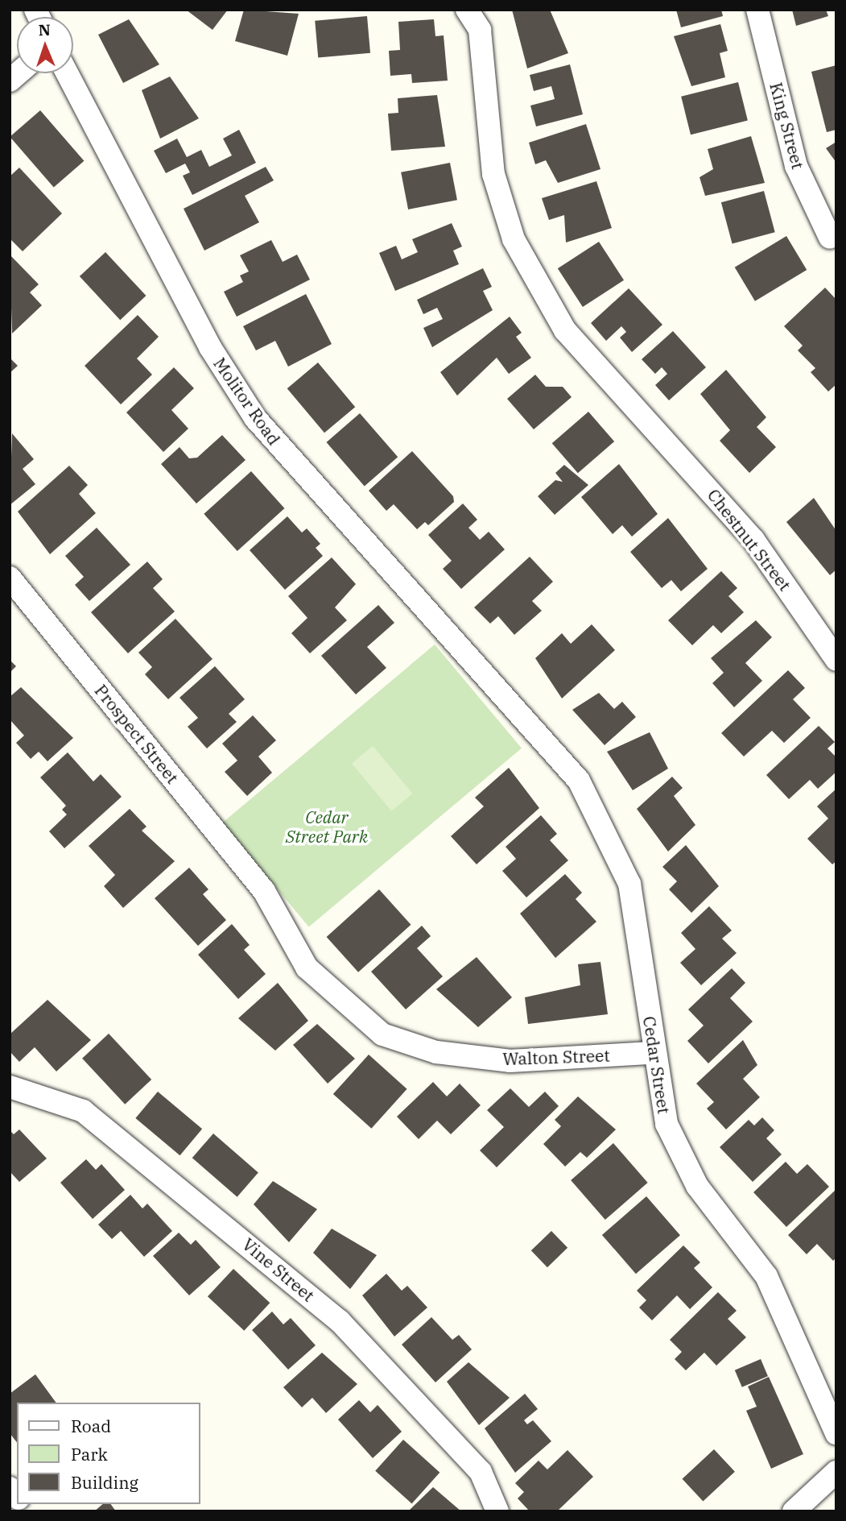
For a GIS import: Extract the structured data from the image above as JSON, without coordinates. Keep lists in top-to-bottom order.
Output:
{
  "streets": {
    "street": [
      "King Street",
      "Molitor Road",
      "Chestnut Street",
      "Prospect Street",
      "Walton Street",
      "Cedar Street",
      "Vine Street"
    ]
  },
  "crossings": [
    ["Molitor Road", "Cedar Street"],
    ["Prospect Street", "Walton Street"],
    ["Walton Street", "Cedar Street"]
  ],
  "parks": ["Cedar Street Park"],
  "legend": ["Road", "Park", "Building"],
  "north": "top"
}
